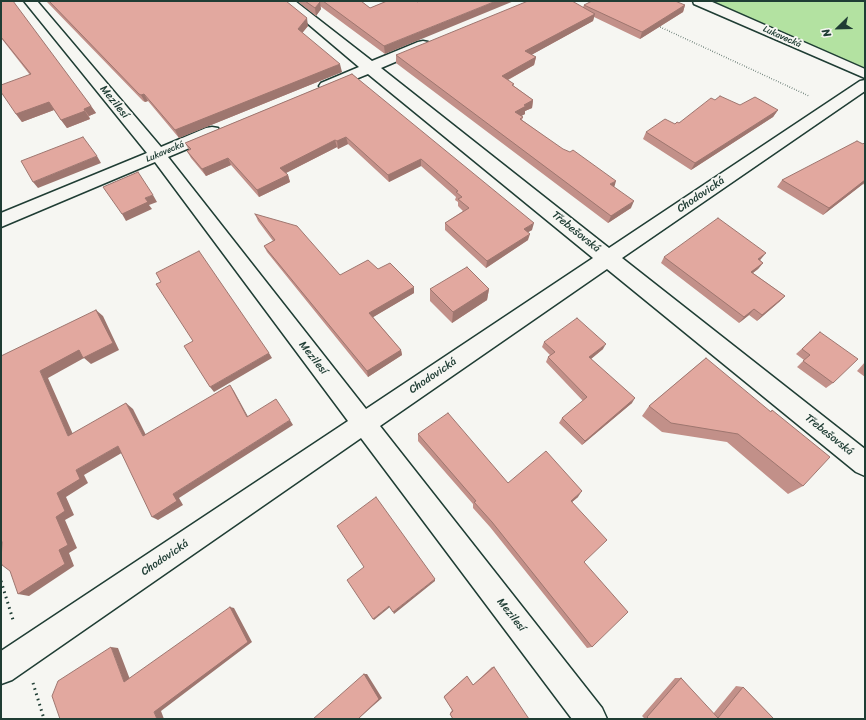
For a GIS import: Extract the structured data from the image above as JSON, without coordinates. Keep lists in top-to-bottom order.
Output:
{
  "streets": {
    "street": [
      "Lukavecká",
      "Mezilesí",
      "Chodovická",
      "Třebešovská"
    ]
  },
  "crossings": [
    ["Lukavecká", "Mezilesí"],
    ["Mezilesí", "Chodovická"],
    ["Chodovická", "Třebešovská"]
  ],
  "north": "bottom left"
}
